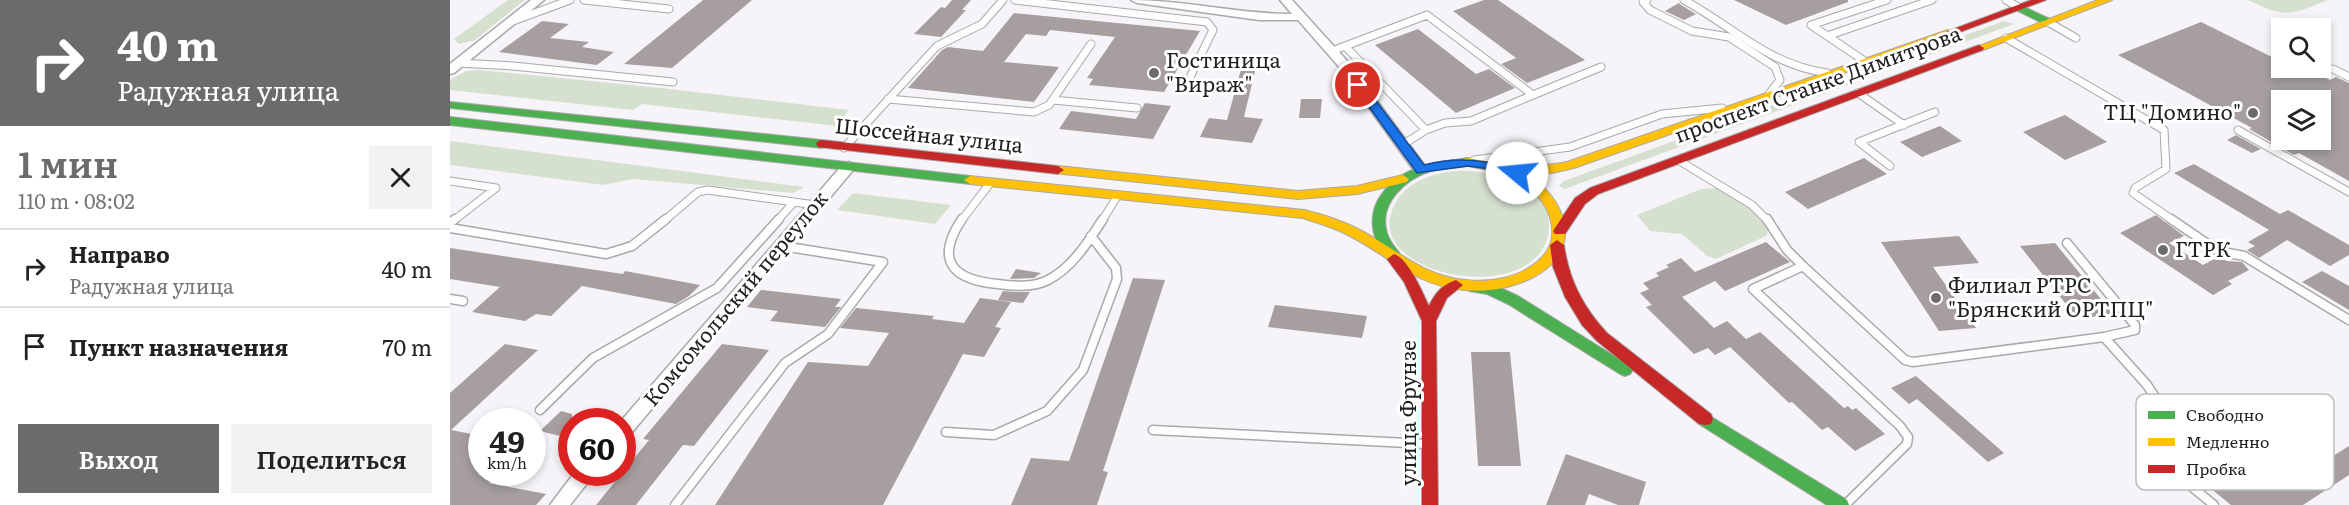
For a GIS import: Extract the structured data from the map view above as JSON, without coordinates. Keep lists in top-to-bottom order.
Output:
{
  "streets": {
    "main road": ["проспект Станке Димитрова", "Шоссейная улица", "улица Фрунзе"],
    "street": ["Комсомольский переулок"]
  },
  "crossings": [
    ["проспект Станке Димитрова", "Шоссейная улица"],
    ["Шоссейная улица", "Комсомольский переулок"]
  ],
  "places": [
    "Гостиница \"Вираж\"",
    "ТЦ \"Домино\"",
    "ГТРК",
    "Филиал РТРС \"Брянский ОРТПЦ\""
  ],
  "legend": ["Свободно", "Медленно", "Пробка"],
  "page": {
    "turn": ["40 m", "Радужная улица"],
    "heading": ["1 мин", "110 m · 08:02"],
    "list": [
      {
        "name": "Направо",
        "note": "Радужная улица",
        "value": "40 m"
      },
      {
        "name": "Пункт назначения",
        "value": "70 m"
      }
    ],
    "speed": "49 km/h",
    "limit": "60",
    "buttons": ["Выход", "Поделиться"]
  }
}
